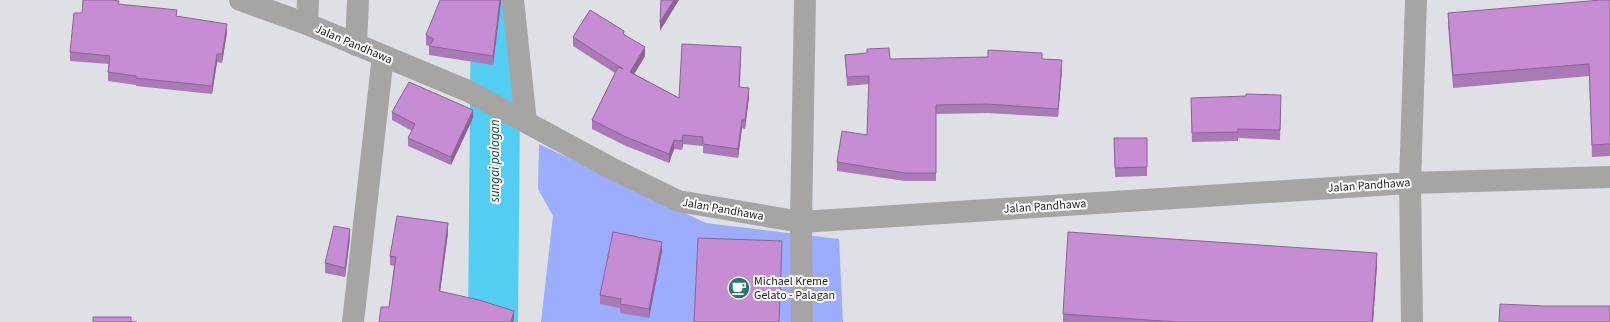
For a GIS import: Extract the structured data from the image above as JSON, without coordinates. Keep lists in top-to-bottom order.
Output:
{
  "streets": {
    "street": ["Jalan Pandhawa"]
  },
  "water": ["sungai palagan"],
  "places": {
    "cafe": ["Michael Kreme Gelato - Palagan"]
  }
}
